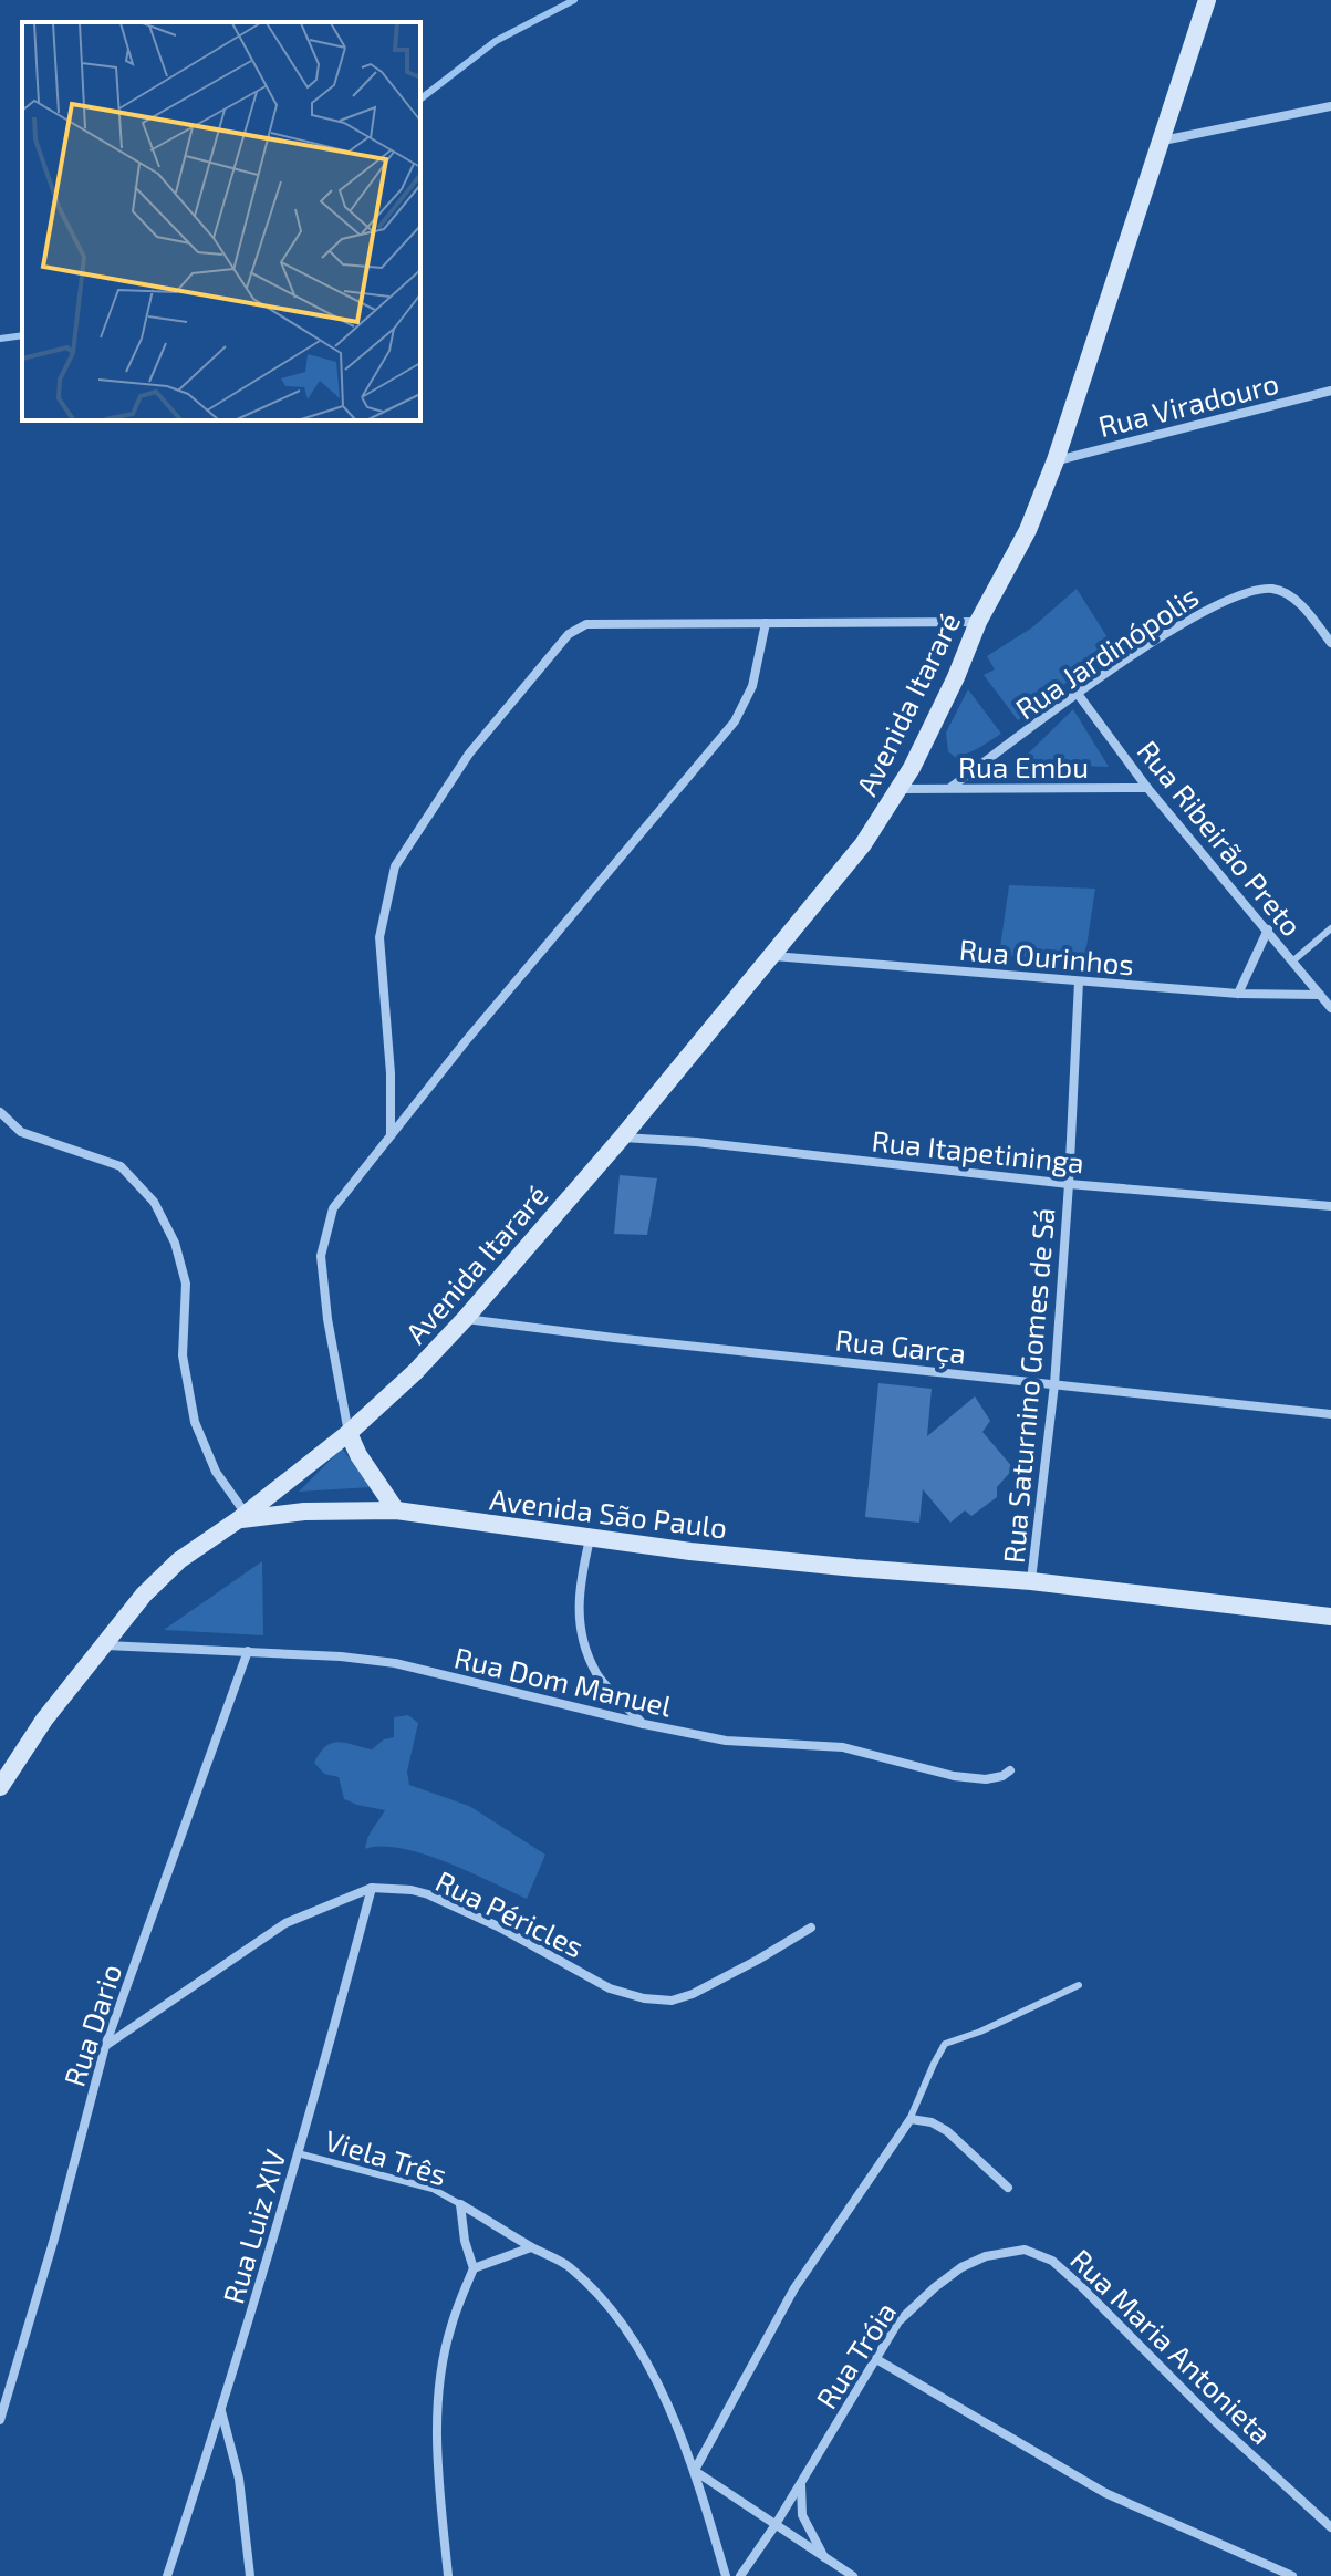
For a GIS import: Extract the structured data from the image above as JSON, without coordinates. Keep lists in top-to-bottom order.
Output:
{
  "streets": {
    "main road": ["Avenida Itararé", "Avenida São Paulo"],
    "street": [
      "Rua Viradouro",
      "Rua Jardinópolis",
      "Rua Embu",
      "Rua Ribeirão Preto",
      "Rua Ourinhos",
      "Rua Itapetininga",
      "Rua Garça",
      "Rua Saturnino Gomes de Sá",
      "Rua Dom Manuel",
      "Rua Péricles",
      "Rua Dario",
      "Rua Luiz XIV",
      "Rua Maria Antonieta",
      "Rua Tróia"
    ],
    "lane": ["Viela Três"]
  },
  "crossings": [
    ["Rua Viradouro", "Avenida Itararé"],
    ["Rua Jardinópolis", "Rua Embu"],
    ["Rua Jardinópolis", "Rua Ribeirão Preto"],
    ["Avenida Itararé", "Rua Embu"],
    ["Avenida Itararé", "Rua Ourinhos"],
    ["Avenida Itararé", "Rua Itapetininga"],
    ["Avenida Itararé", "Rua Garça"],
    ["Avenida Itararé", "Avenida São Paulo"],
    ["Rua Embu", "Rua Ribeirão Preto"],
    ["Rua Ribeirão Preto", "Rua Ourinhos"],
    ["Rua Ourinhos", "Rua Saturnino Gomes de Sá"],
    ["Rua Itapetininga", "Rua Saturnino Gomes de Sá"],
    ["Rua Garça", "Rua Saturnino Gomes de Sá"],
    ["Rua Saturnino Gomes de Sá", "Avenida São Paulo"],
    ["Avenida São Paulo", "Rua Dom Manuel"],
    ["Rua Dom Manuel", "Rua Dario"],
    ["Rua Péricles", "Rua Dario"],
    ["Rua Péricles", "Rua Luiz XIV"],
    ["Viela Três", "Rua Luiz XIV"],
    ["Rua Maria Antonieta", "Rua Tróia"]
  ]
}
